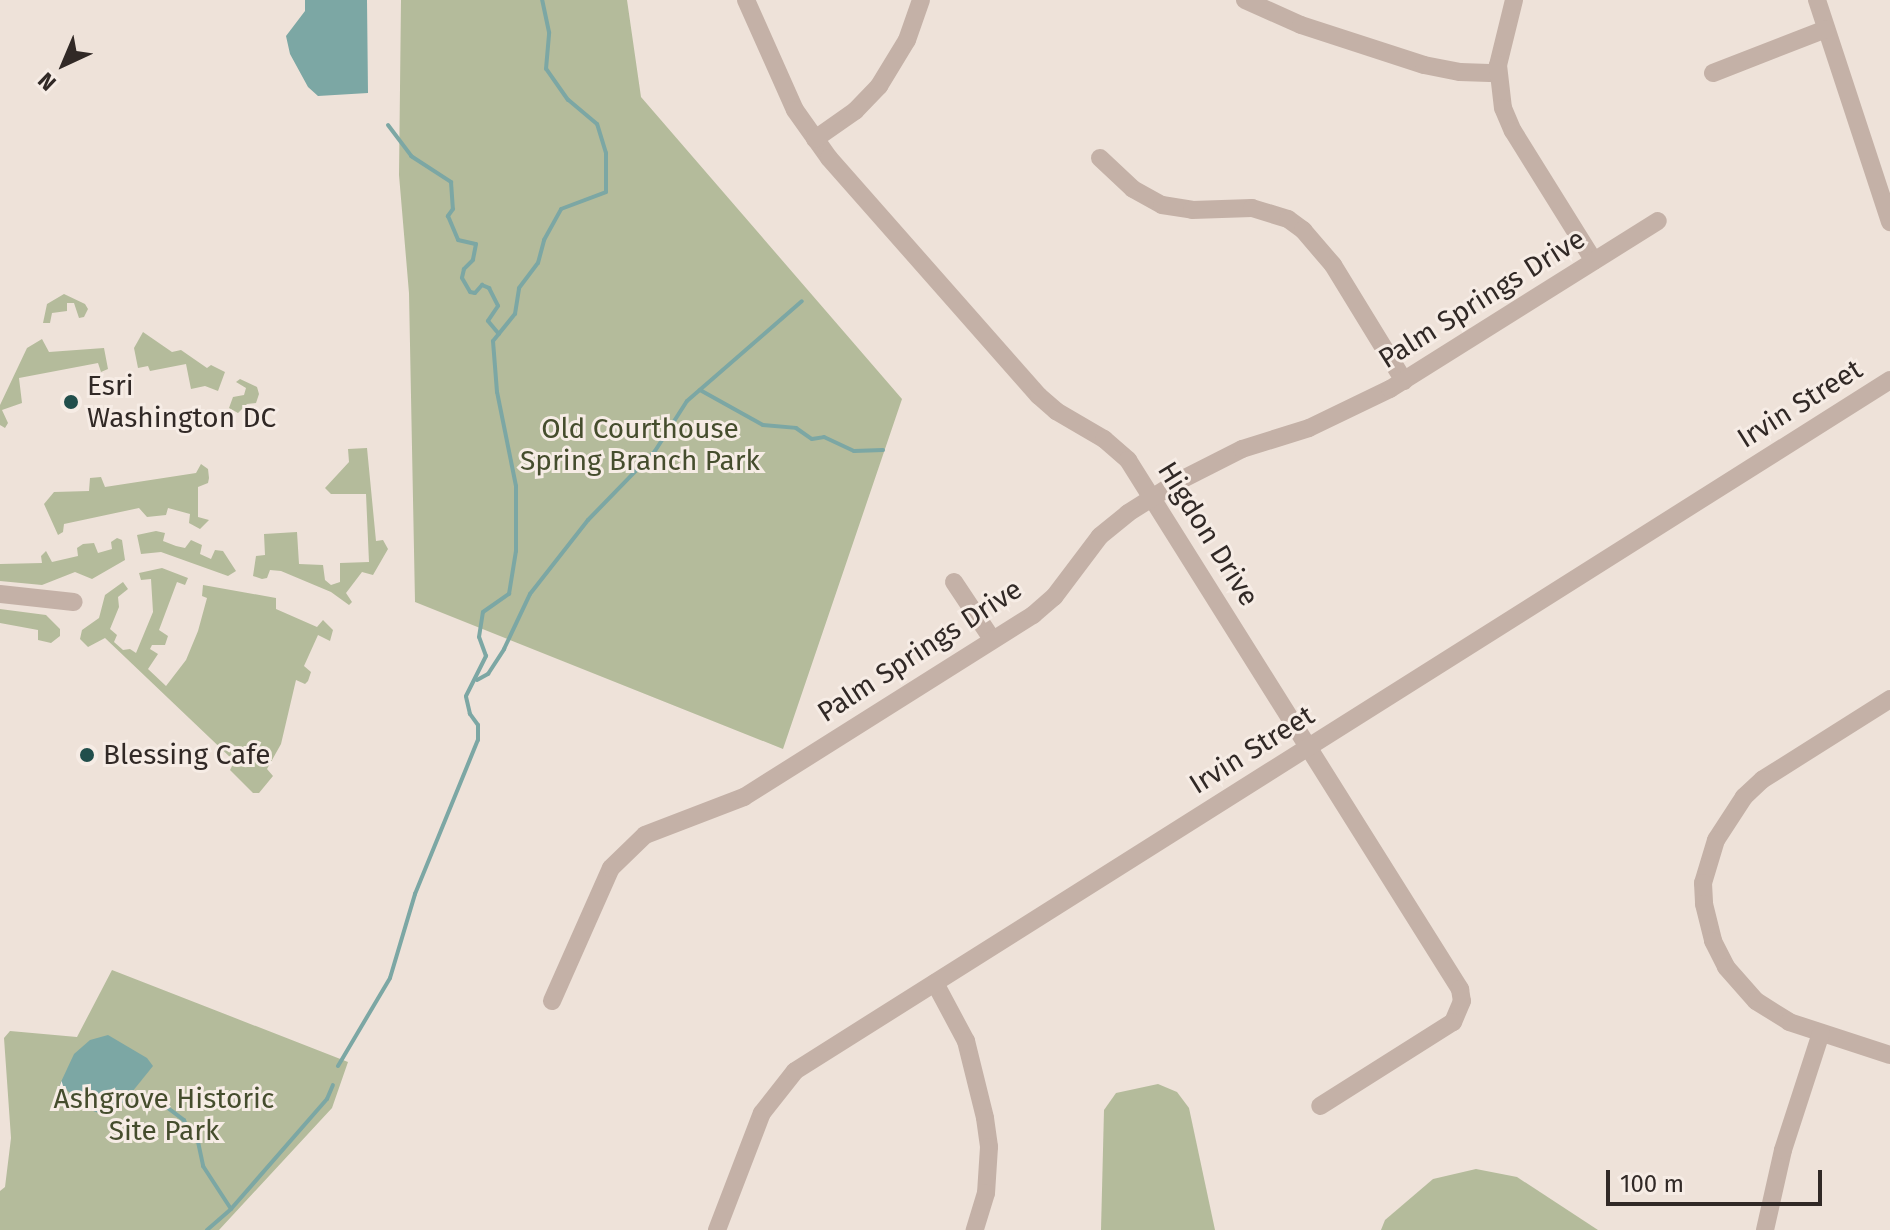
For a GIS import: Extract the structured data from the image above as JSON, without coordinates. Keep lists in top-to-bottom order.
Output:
{
  "streets": {
    "street": ["Palm Springs Drive", "Irvin Street", "Higdon Drive"]
  },
  "crossings": [
    ["Palm Springs Drive", "Higdon Drive"],
    ["Irvin Street", "Higdon Drive"]
  ],
  "parks": ["Old Courthouse Spring Branch Park", "Ashgrove Historic Site Park"],
  "places": ["Esri Washington DC", "Blessing Cafe"],
  "scale_bar": "100 m",
  "north": "bottom left"
}
